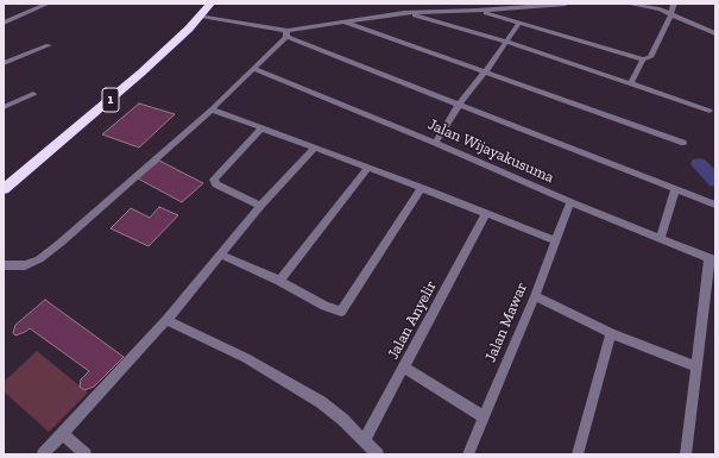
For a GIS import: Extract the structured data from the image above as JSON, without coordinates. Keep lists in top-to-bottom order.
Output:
{
  "streets": {
    "highway": ["1"],
    "street": ["Jalan Wijayakusuma", "Jalan Anyelir", "Jalan Mawar"]
  },
  "crossings": [
    ["Jalan Wijayakusuma", "Jalan Mawar"]
  ]
}
